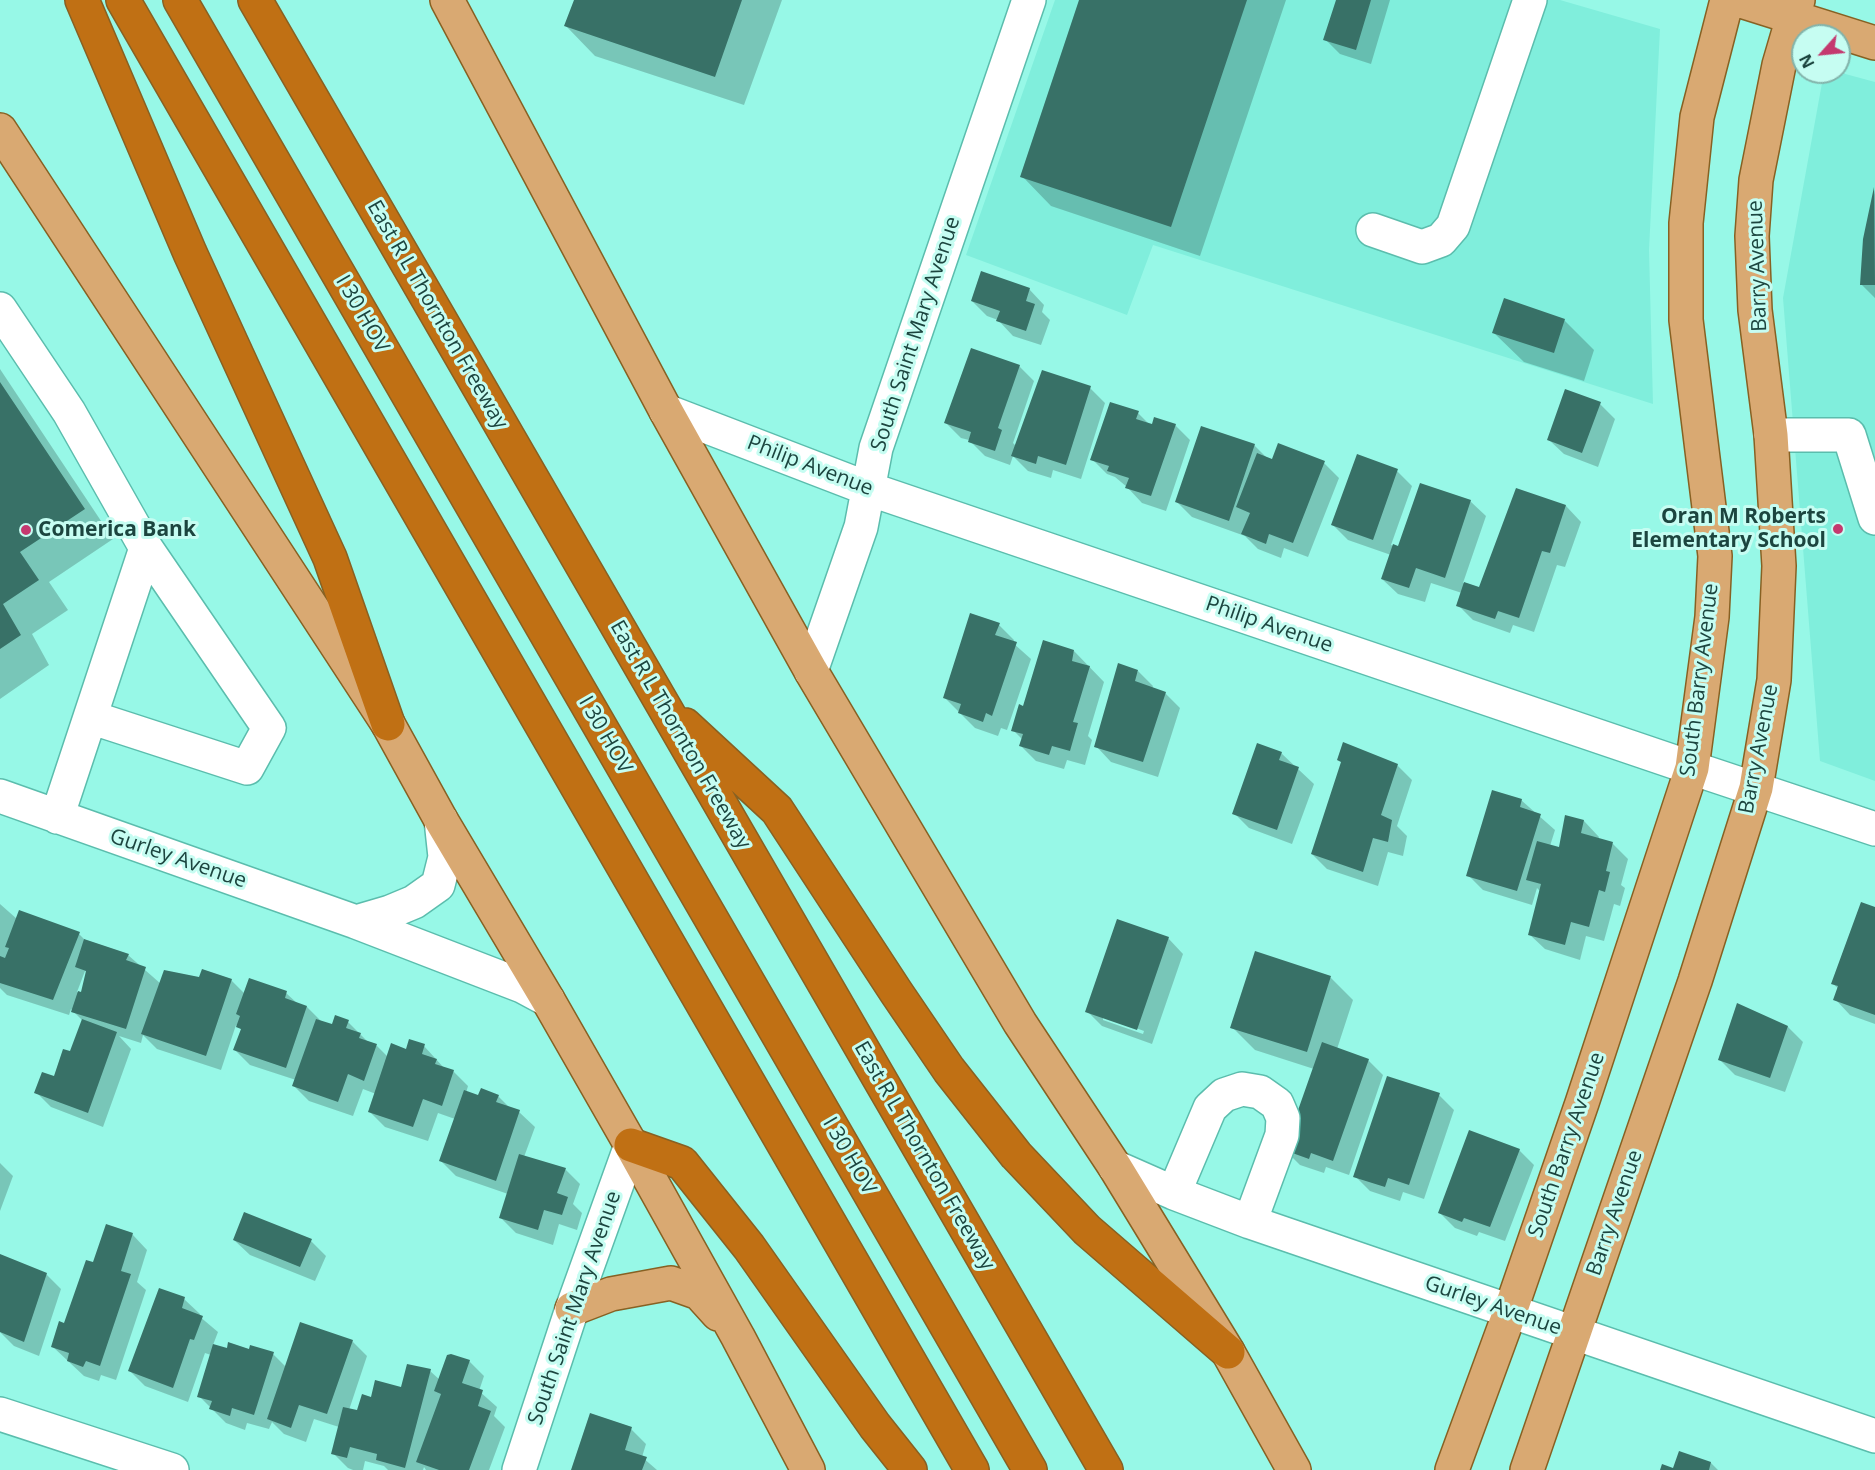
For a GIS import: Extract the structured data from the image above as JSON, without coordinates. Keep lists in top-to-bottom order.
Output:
{
  "streets": {
    "highway": ["I 30 HOV", "East R L Thornton Freeway"],
    "main road": ["Barry Avenue", "South Barry Avenue"],
    "street": ["South Saint Mary Avenue", "Philip Avenue", "Gurley Avenue"]
  },
  "crossings": [
    ["Barry Avenue", "Philip Avenue"],
    ["Barry Avenue", "Gurley Avenue"],
    ["South Saint Mary Avenue", "Philip Avenue"],
    ["Philip Avenue", "South Barry Avenue"],
    ["South Barry Avenue", "Gurley Avenue"]
  ],
  "places": ["Oran M Roberts Elementary School", "Comerica Bank"],
  "north": "bottom left"
}
